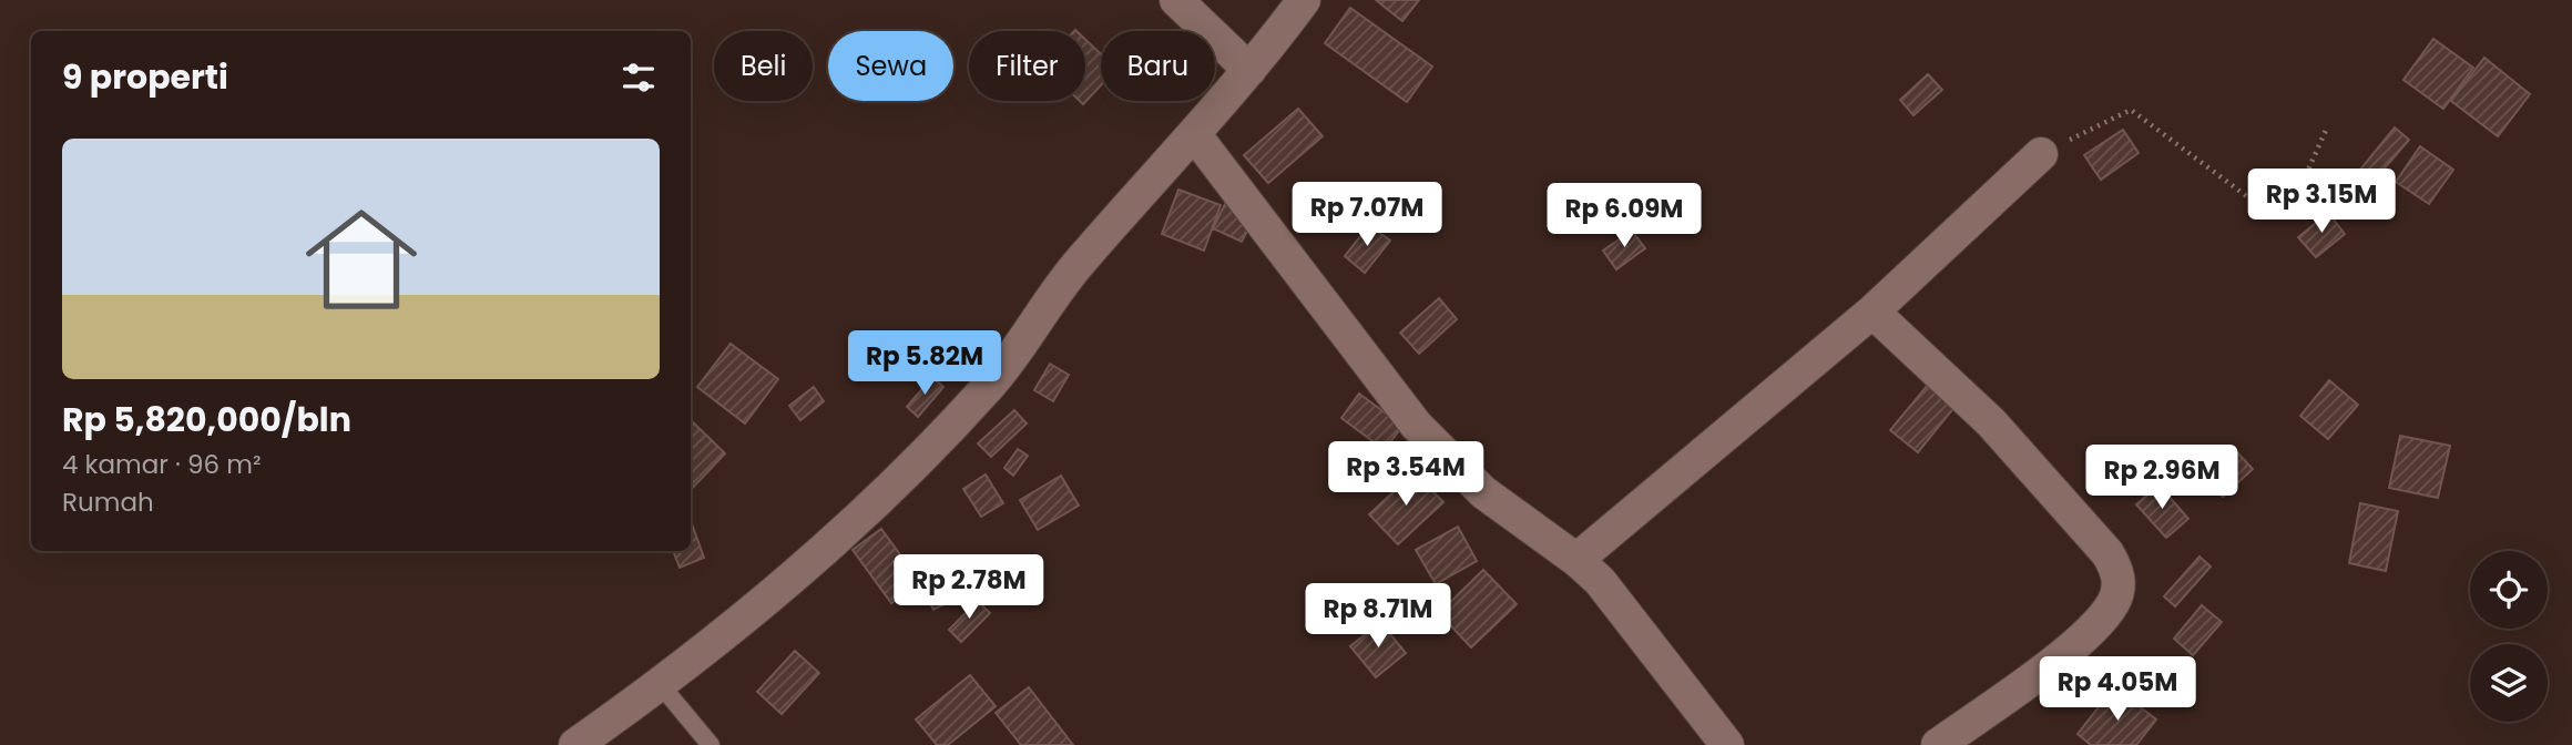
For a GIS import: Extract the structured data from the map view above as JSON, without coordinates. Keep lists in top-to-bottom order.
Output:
{
  "page": {
    "chip": [
      "Beli",
      "Sewa",
      "Filter",
      "Baru"
    ],
    "heading": "9 properti",
    "list": [
      {
        "name": "Rp 5,820,000/bln",
        "note": "4 kamar · 96 m² · Rumah"
      }
    ],
    "price": [
      "Rp 3.15M",
      "Rp 7.07M",
      "Rp 6.09M",
      "Rp 5.82M",
      "Rp 3.54M",
      "Rp 2.96M",
      "Rp 2.78M",
      "Rp 8.71M",
      "Rp 4.05M"
    ]
  }
}
